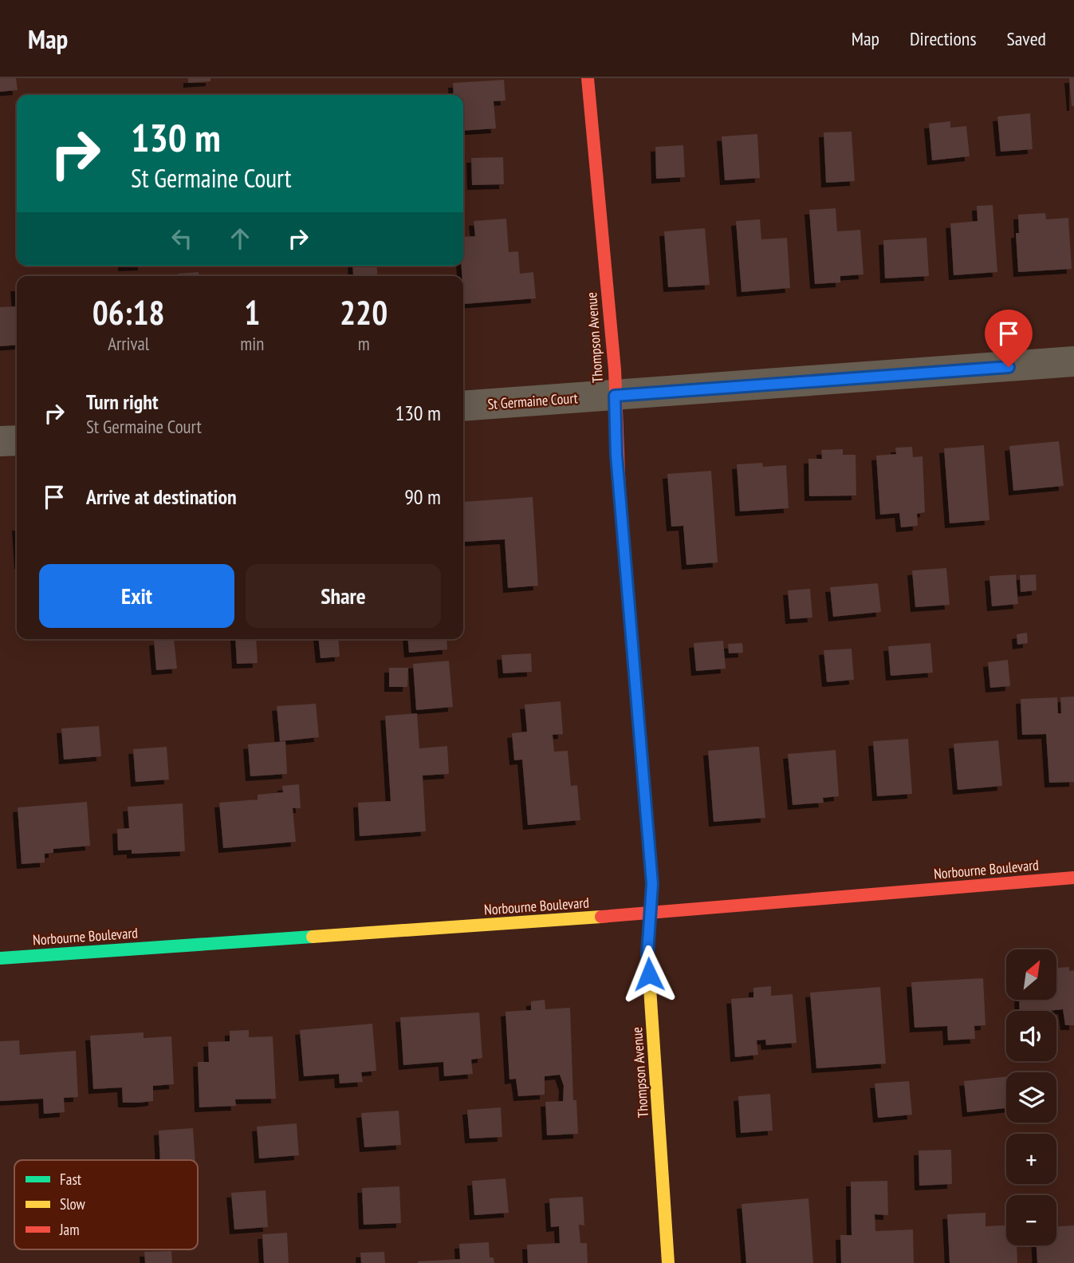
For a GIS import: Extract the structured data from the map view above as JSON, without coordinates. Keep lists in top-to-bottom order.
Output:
{
  "streets": {
    "street": ["Thompson Avenue", "St Germaine Court", "Norbourne Boulevard"]
  },
  "crossings": [
    ["Thompson Avenue", "St Germaine Court"],
    ["Thompson Avenue", "Norbourne Boulevard"]
  ],
  "legend": ["Fast", "Slow", "Jam"],
  "north": "top right",
  "page": {
    "header": "Map",
    "nav": ["Map", "Directions", "Saved"],
    "turn": ["130 m", "St Germaine Court"],
    "eta": [
      "06:18",
      "Arrival",
      "1",
      "min",
      "220",
      "m"
    ],
    "list": [
      {
        "name": "Turn right",
        "note": "St Germaine Court",
        "value": "130 m"
      },
      {
        "name": "Arrive at destination",
        "value": "90 m"
      }
    ],
    "buttons": ["Exit", "Share"],
    "map_buttons": ["+", "−"]
  }
}
